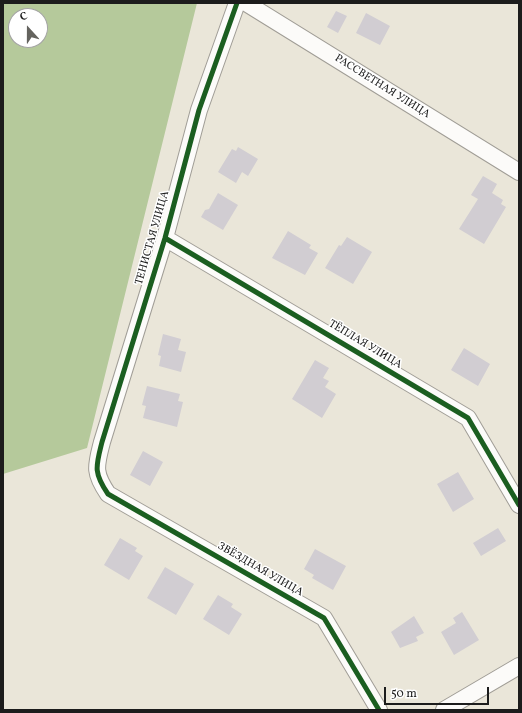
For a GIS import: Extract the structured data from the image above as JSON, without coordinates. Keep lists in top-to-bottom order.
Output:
{
  "streets": {
    "street": [
      "РАССВЕТНАЯ УЛИЦА",
      "ТЕНИСТАЯ УЛИЦА",
      "ТЁПЛАЯ УЛИЦА",
      "ЗВЁЗДНАЯ УЛИЦА"
    ]
  },
  "crossings": [
    ["ТЕНИСТАЯ УЛИЦА", "ТЁПЛАЯ УЛИЦА"],
    ["ТЕНИСТАЯ УЛИЦА", "ЗВЁЗДНАЯ УЛИЦА"]
  ],
  "scale_bar": "50 m",
  "north": "top"
}
